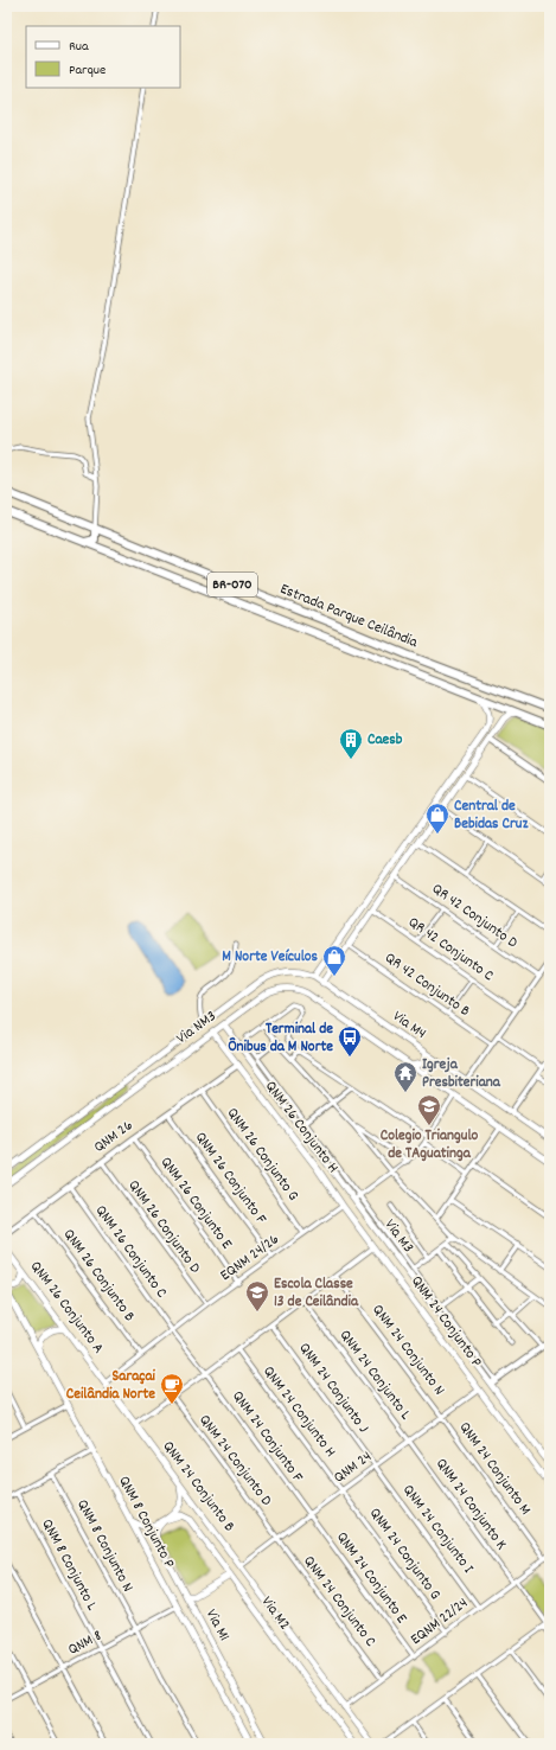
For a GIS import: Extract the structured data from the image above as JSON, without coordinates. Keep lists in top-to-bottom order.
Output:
{
  "streets": {
    "highway": ["BR-070", "Estrada Parque Ceilândia"],
    "main road": [
      "Via M4",
      "Via NM3",
      "QNM 26 Conjunto H",
      "Via M3",
      "QNM 26 Conjunto A",
      "QNM 24 Conjunto P",
      "QNM 24 Conjunto B",
      "QNM 8 Conjunto P",
      "Via M2",
      "Via M1"
    ],
    "street": [
      "QR 42 Conjunto D",
      "QR 42 Conjunto C",
      "QR 42 Conjunto B",
      "QNM 26",
      "QNM 26 Conjunto G",
      "QNM 26 Conjunto F",
      "QNM 26 Conjunto E",
      "QNM 26 Conjunto D",
      "QNM 26 Conjunto C",
      "EQNM 24/26",
      "QNM 26 Conjunto B",
      "QNM 24 Conjunto N",
      "QNM 24 Conjunto L",
      "QNM 24 Conjunto J",
      "QNM 24 Conjunto H",
      "QNM 24 Conjunto F",
      "QNM 24 Conjunto D",
      "QNM 24",
      "QNM 24 Conjunto M",
      "QNM 24 Conjunto K",
      "QNM 24 Conjunto I",
      "QNM 8 Conjunto N",
      "QNM 24 Conjunto G",
      "QNM 8 Conjunto L",
      "QNM 24 Conjunto E",
      "QNM 24 Conjunto C",
      "EQNM 22/24",
      "QNM 8"
    ]
  },
  "crossings": [
    ["Via M4", "Via NM3"],
    ["Via NM3", "Via M3"],
    ["QNM 26 Conjunto H", "QNM 26"],
    ["QNM 26 Conjunto H", "Via M3"],
    ["QNM 26 Conjunto H", "EQNM 24/26"],
    ["QNM 26", "QNM 26 Conjunto G"],
    ["QNM 26", "QNM 26 Conjunto F"],
    ["QNM 26", "QNM 26 Conjunto E"],
    ["QNM 26", "QNM 26 Conjunto D"],
    ["QNM 26", "QNM 26 Conjunto C"],
    ["QNM 26", "QNM 26 Conjunto B"],
    ["QNM 26 Conjunto G", "EQNM 24/26"],
    ["QNM 26 Conjunto F", "EQNM 24/26"],
    ["QNM 26 Conjunto E", "EQNM 24/26"],
    ["QNM 26 Conjunto D", "EQNM 24/26"],
    ["Via M3", "EQNM 24/26"],
    ["Via M3", "QNM 24 Conjunto P"],
    ["QNM 26 Conjunto C", "EQNM 24/26"],
    ["EQNM 24/26", "QNM 26 Conjunto B"],
    ["EQNM 24/26", "QNM 26 Conjunto A"],
    ["QNM 24 Conjunto P", "QNM 24"],
    ["QNM 24 Conjunto N", "QNM 24"],
    ["QNM 24 Conjunto N", "QNM 24 Conjunto M"],
    ["QNM 24 Conjunto L", "QNM 24"],
    ["QNM 24 Conjunto L", "QNM 24 Conjunto K"],
    ["QNM 24 Conjunto J", "QNM 24"],
    ["QNM 24 Conjunto J", "QNM 24 Conjunto I"],
    ["QNM 24 Conjunto H", "QNM 24"],
    ["QNM 24 Conjunto H", "QNM 24 Conjunto G"],
    ["QNM 24 Conjunto F", "QNM 24"],
    ["QNM 24 Conjunto F", "QNM 24 Conjunto E"],
    ["QNM 24 Conjunto D", "QNM 24"],
    ["QNM 24 Conjunto D", "QNM 24 Conjunto C"],
    ["QNM 24", "QNM 24 Conjunto M"],
    ["QNM 24", "QNM 24 Conjunto B"],
    ["QNM 24", "QNM 24 Conjunto K"],
    ["QNM 24", "QNM 24 Conjunto I"],
    ["QNM 24", "QNM 24 Conjunto G"],
    ["QNM 24", "QNM 24 Conjunto E"],
    ["QNM 24", "QNM 24 Conjunto C"],
    ["QNM 24 Conjunto M", "EQNM 22/24"],
    ["QNM 24 Conjunto B", "EQNM 22/24"],
    ["QNM 24 Conjunto K", "EQNM 22/24"],
    ["QNM 8 Conjunto P", "Via M2"],
    ["QNM 8 Conjunto P", "QNM 8"],
    ["QNM 24 Conjunto I", "EQNM 22/24"],
    ["QNM 8 Conjunto N", "QNM 8"],
    ["QNM 24 Conjunto G", "EQNM 22/24"],
    ["QNM 8 Conjunto L", "QNM 8"],
    ["QNM 24 Conjunto E", "EQNM 22/24"],
    ["QNM 24 Conjunto C", "EQNM 22/24"],
    ["Via M2", "Via M1"]
  ],
  "places": {
    "building": ["Caesb"],
    "shop": ["Central de Bebidas Cruz", "M Norte Veículos"],
    "bus stop": ["Terminal de Ônibus da M Norte"],
    "temple": ["Igreja Presbiteriana"],
    "school or university": ["Colegio Triangulo de TAguatinga", "Escola Classe 13 de Ceilândia"],
    "cafe": ["Saraçai Ceilândia Norte"]
  },
  "legend": ["Rua", "Parque"]
}
